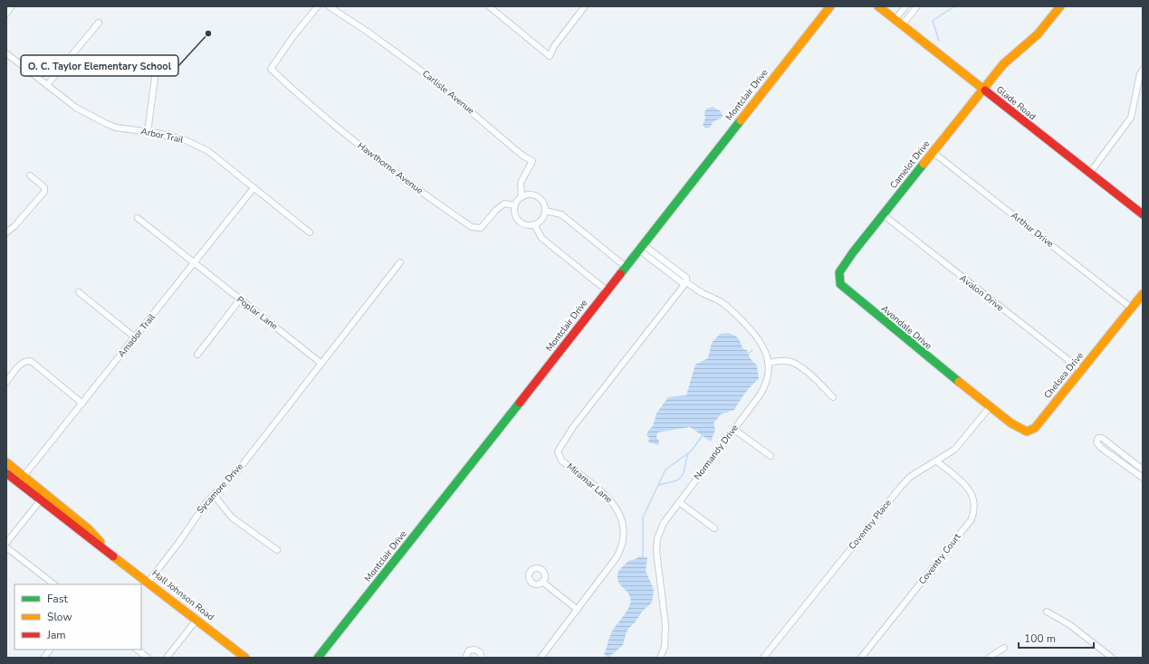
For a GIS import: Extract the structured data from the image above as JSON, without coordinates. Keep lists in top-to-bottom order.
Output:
{
  "streets": {
    "street": [
      "Carlisle Avenue",
      "Montclair Drive",
      "Glade Road",
      "Arbor Trail",
      "Camelot Drive",
      "Hawthorne Avenue",
      "Arthur Drive",
      "Avalon Drive",
      "Poplar Lane",
      "Avondale Drive",
      "Amador Trail",
      "Chelsea Drive",
      "Normandy Drive",
      "Miramar Lane",
      "Sycamore Drive",
      "Coventry Place",
      "Coventry Court",
      "Hall Johnson Road"
    ]
  },
  "crossings": [
    ["Carlisle Avenue", "Hawthorne Avenue"],
    ["Montclair Drive", "Normandy Drive"],
    ["Glade Road", "Camelot Drive"],
    ["Arbor Trail", "Amador Trail"],
    ["Camelot Drive", "Arthur Drive"],
    ["Camelot Drive", "Avalon Drive"],
    ["Camelot Drive", "Avondale Drive"],
    ["Arthur Drive", "Chelsea Drive"],
    ["Avalon Drive", "Chelsea Drive"],
    ["Poplar Lane", "Amador Trail"],
    ["Poplar Lane", "Sycamore Drive"],
    ["Avondale Drive", "Chelsea Drive"],
    ["Avondale Drive", "Coventry Place"],
    ["Amador Trail", "Hall Johnson Road"],
    ["Chelsea Drive", "Coventry Place"],
    ["Normandy Drive", "Miramar Lane"],
    ["Sycamore Drive", "Hall Johnson Road"],
    ["Coventry Place", "Coventry Court"]
  ],
  "places": ["O. C. Taylor Elementary School"],
  "legend": ["Fast", "Slow", "Jam"],
  "scale_bar": "100 m"
}
